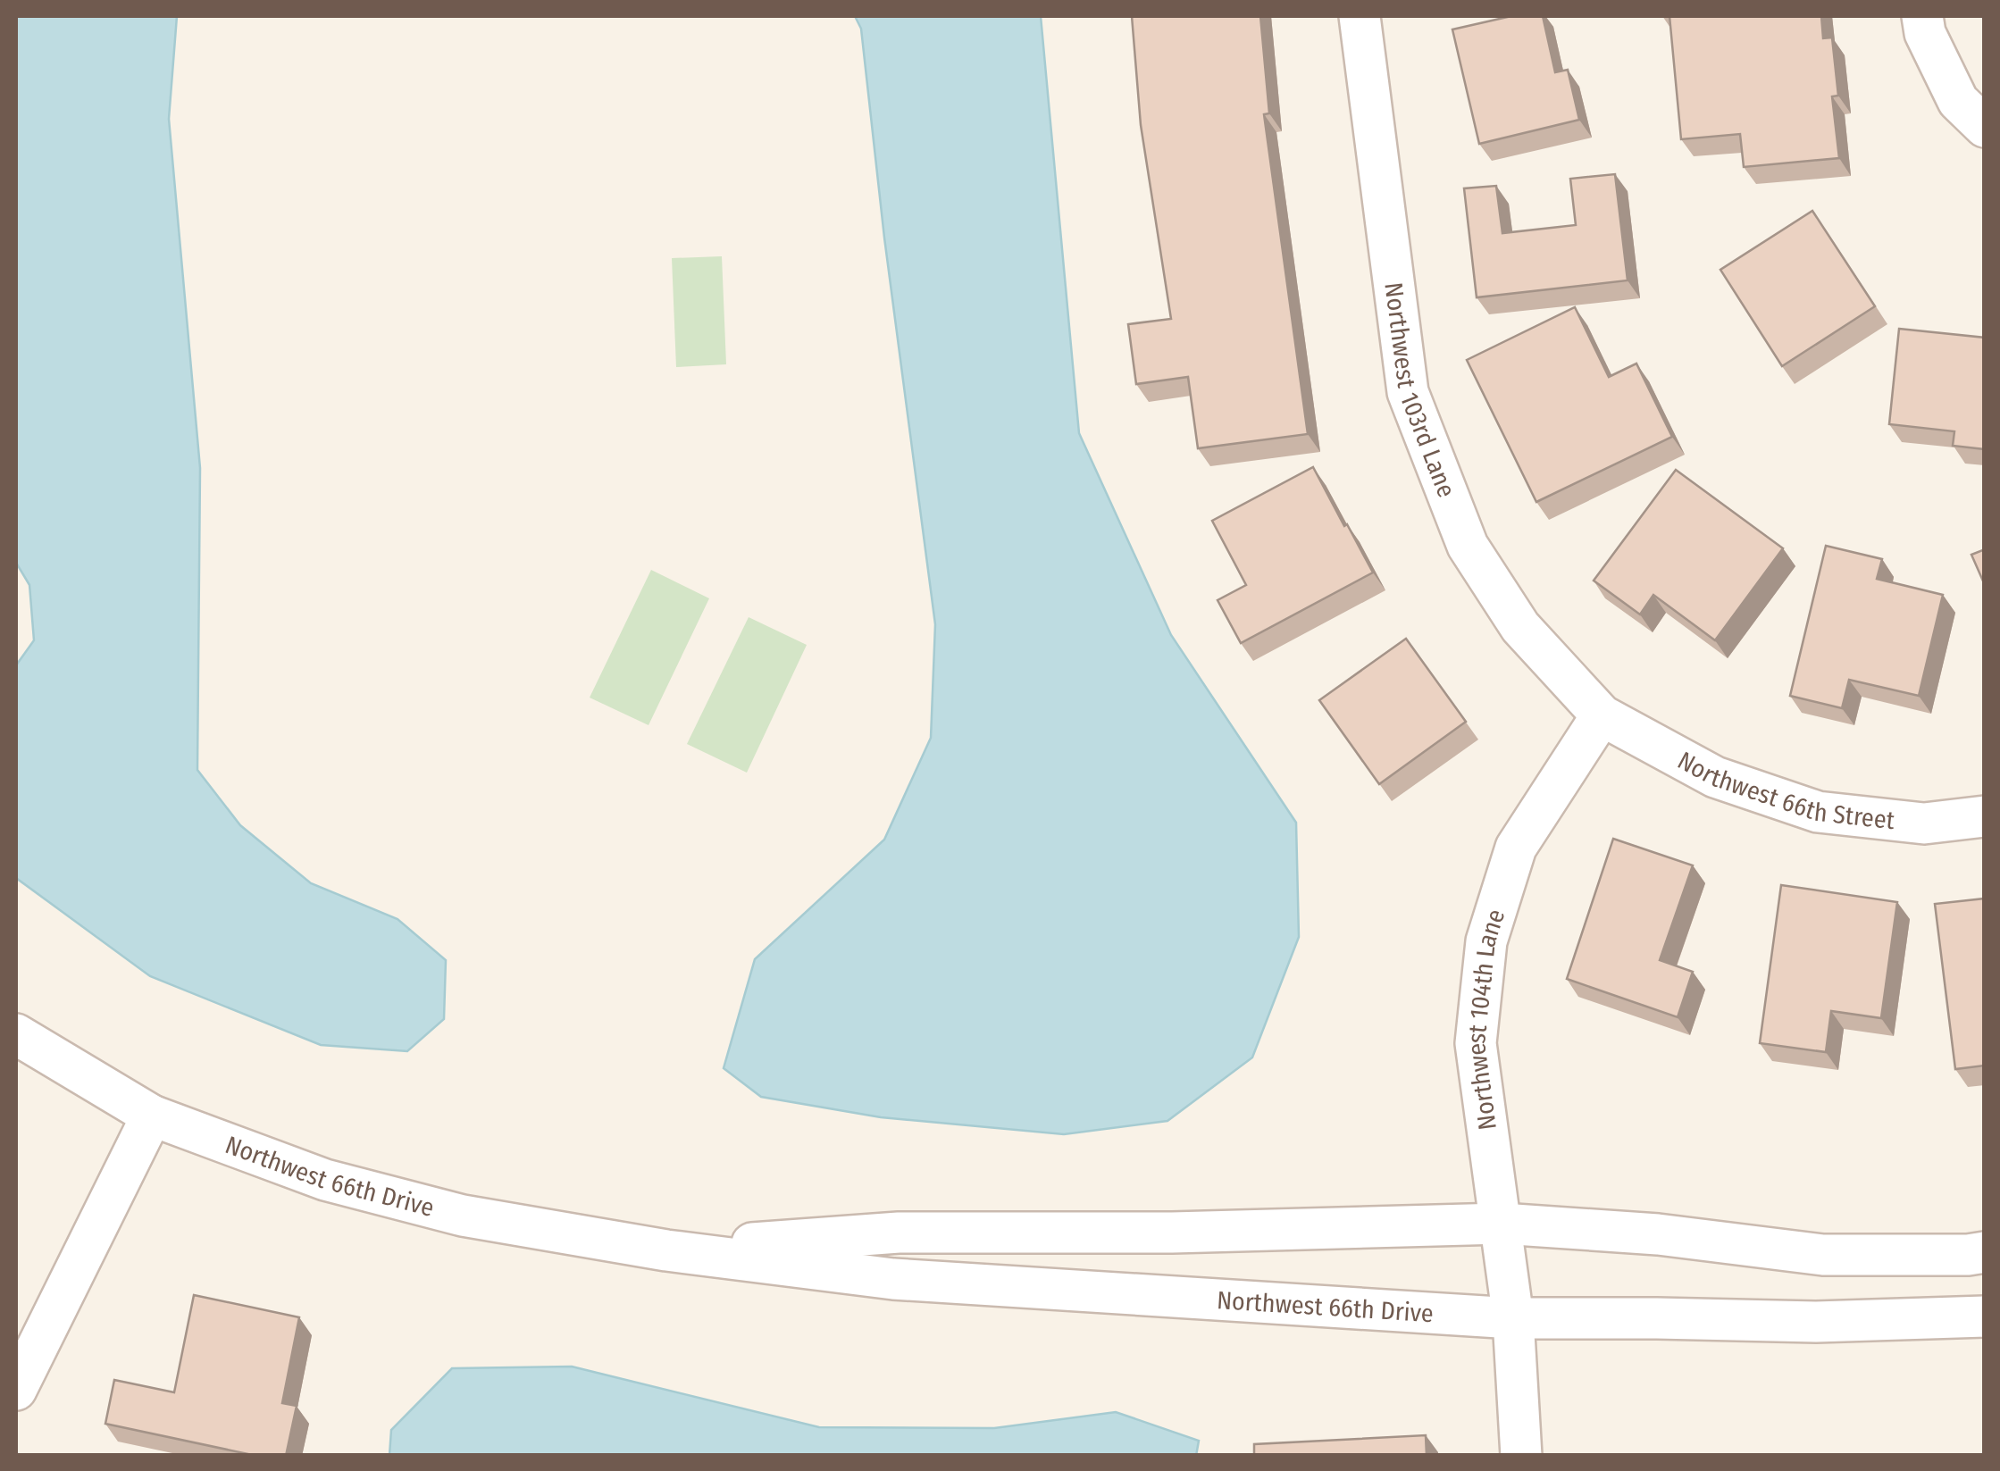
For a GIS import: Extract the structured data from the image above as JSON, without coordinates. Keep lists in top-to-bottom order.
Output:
{
  "streets": {
    "street": [
      "Northwest 103rd Lane",
      "Northwest 66th Street",
      "Northwest 104th Lane",
      "Northwest 66th Drive"
    ]
  },
  "crossings": [
    ["Northwest 103rd Lane", "Northwest 66th Street"],
    ["Northwest 103rd Lane", "Northwest 104th Lane"],
    ["Northwest 66th Street", "Northwest 104th Lane"],
    ["Northwest 104th Lane", "Northwest 66th Drive"]
  ]
}
